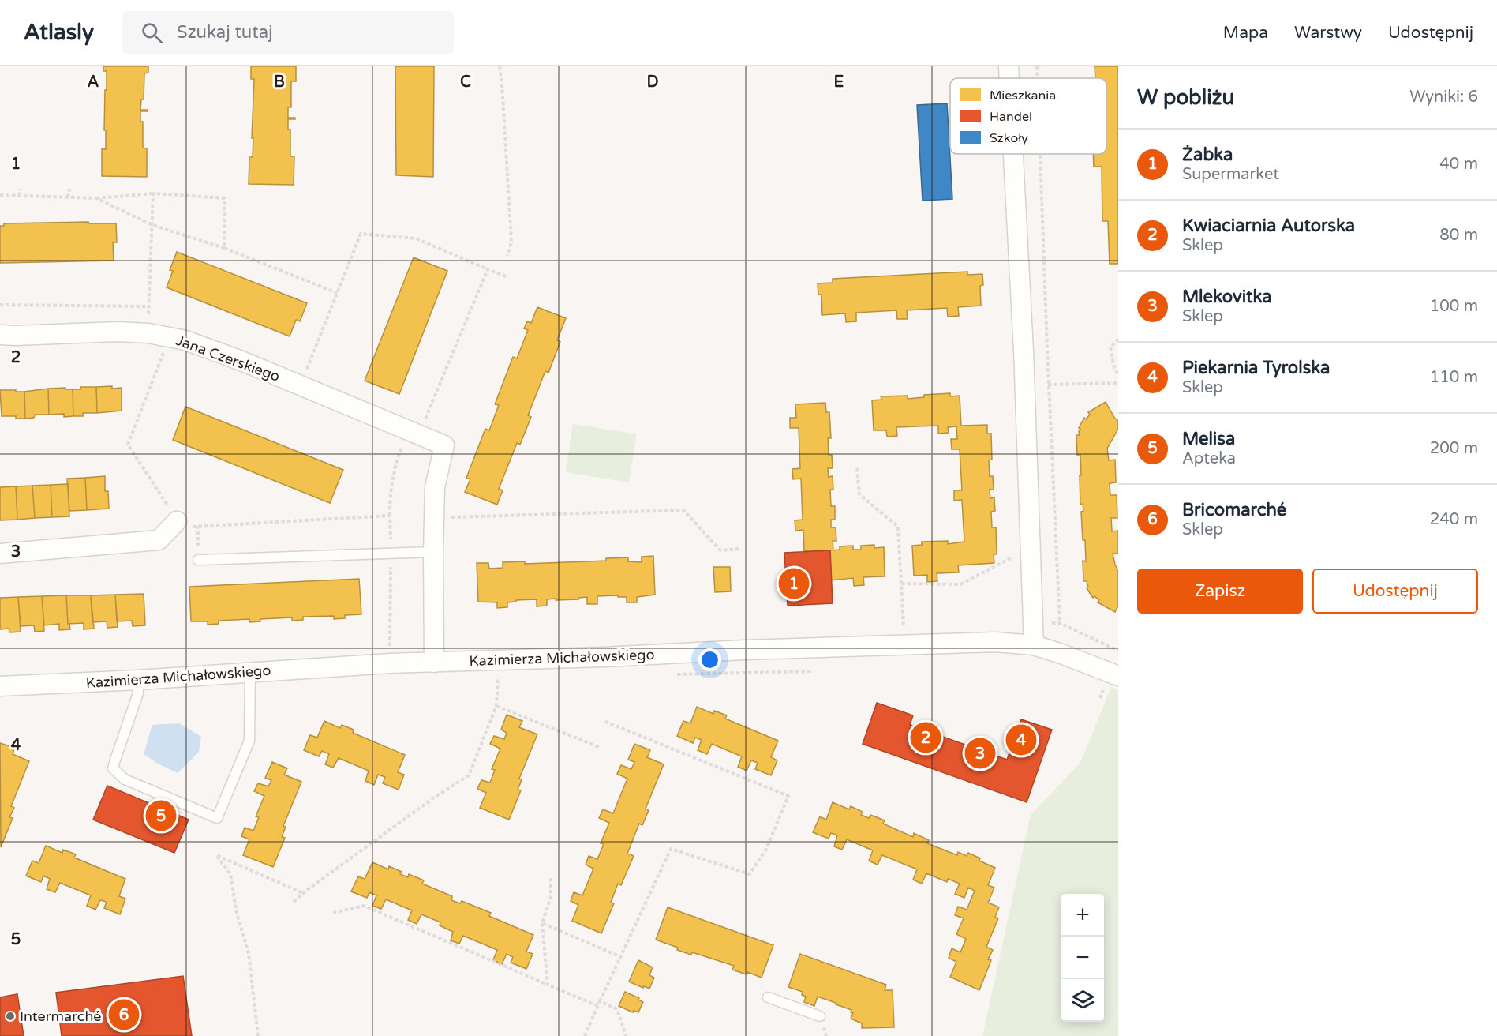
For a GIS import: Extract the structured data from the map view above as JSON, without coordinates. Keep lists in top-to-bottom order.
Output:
{
  "streets": {
    "street": ["Jana Czerskiego", "Kazimierza Michałowskiego"]
  },
  "places": ["Intermarché"],
  "legend": ["Mieszkania", "Handel", "Szkoły"],
  "page": {
    "header": "Atlasly",
    "search": "Szukaj tutaj",
    "nav": ["Mapa", "Warstwy", "Udostępnij"],
    "heading": ["W pobliżu", "Wyniki: 6"],
    "list": [
      {
        "mark": "1",
        "name": "Żabka",
        "note": "Supermarket",
        "value": "40 m"
      },
      {
        "mark": "2",
        "name": "Kwiaciarnia Autorska",
        "note": "Sklep",
        "value": "80 m"
      },
      {
        "mark": "3",
        "name": "Mlekovitka",
        "note": "Sklep",
        "value": "100 m"
      },
      {
        "mark": "4",
        "name": "Piekarnia Tyrolska",
        "note": "Sklep",
        "value": "110 m"
      },
      {
        "mark": "5",
        "name": "Melisa",
        "note": "Apteka",
        "value": "200 m"
      },
      {
        "mark": "6",
        "name": "Bricomarché",
        "note": "Sklep",
        "value": "240 m"
      }
    ],
    "buttons": ["Zapisz", "Udostępnij"],
    "pins": [
      "1",
      "2",
      "4",
      "3",
      "5",
      "6"
    ],
    "map_buttons": ["+", "−"]
  },
  "grid": {
    "columns": [
      "A",
      "B",
      "C",
      "D",
      "E"
    ],
    "rows": [
      "1",
      "2",
      "3",
      "4",
      "5"
    ]
  }
}
